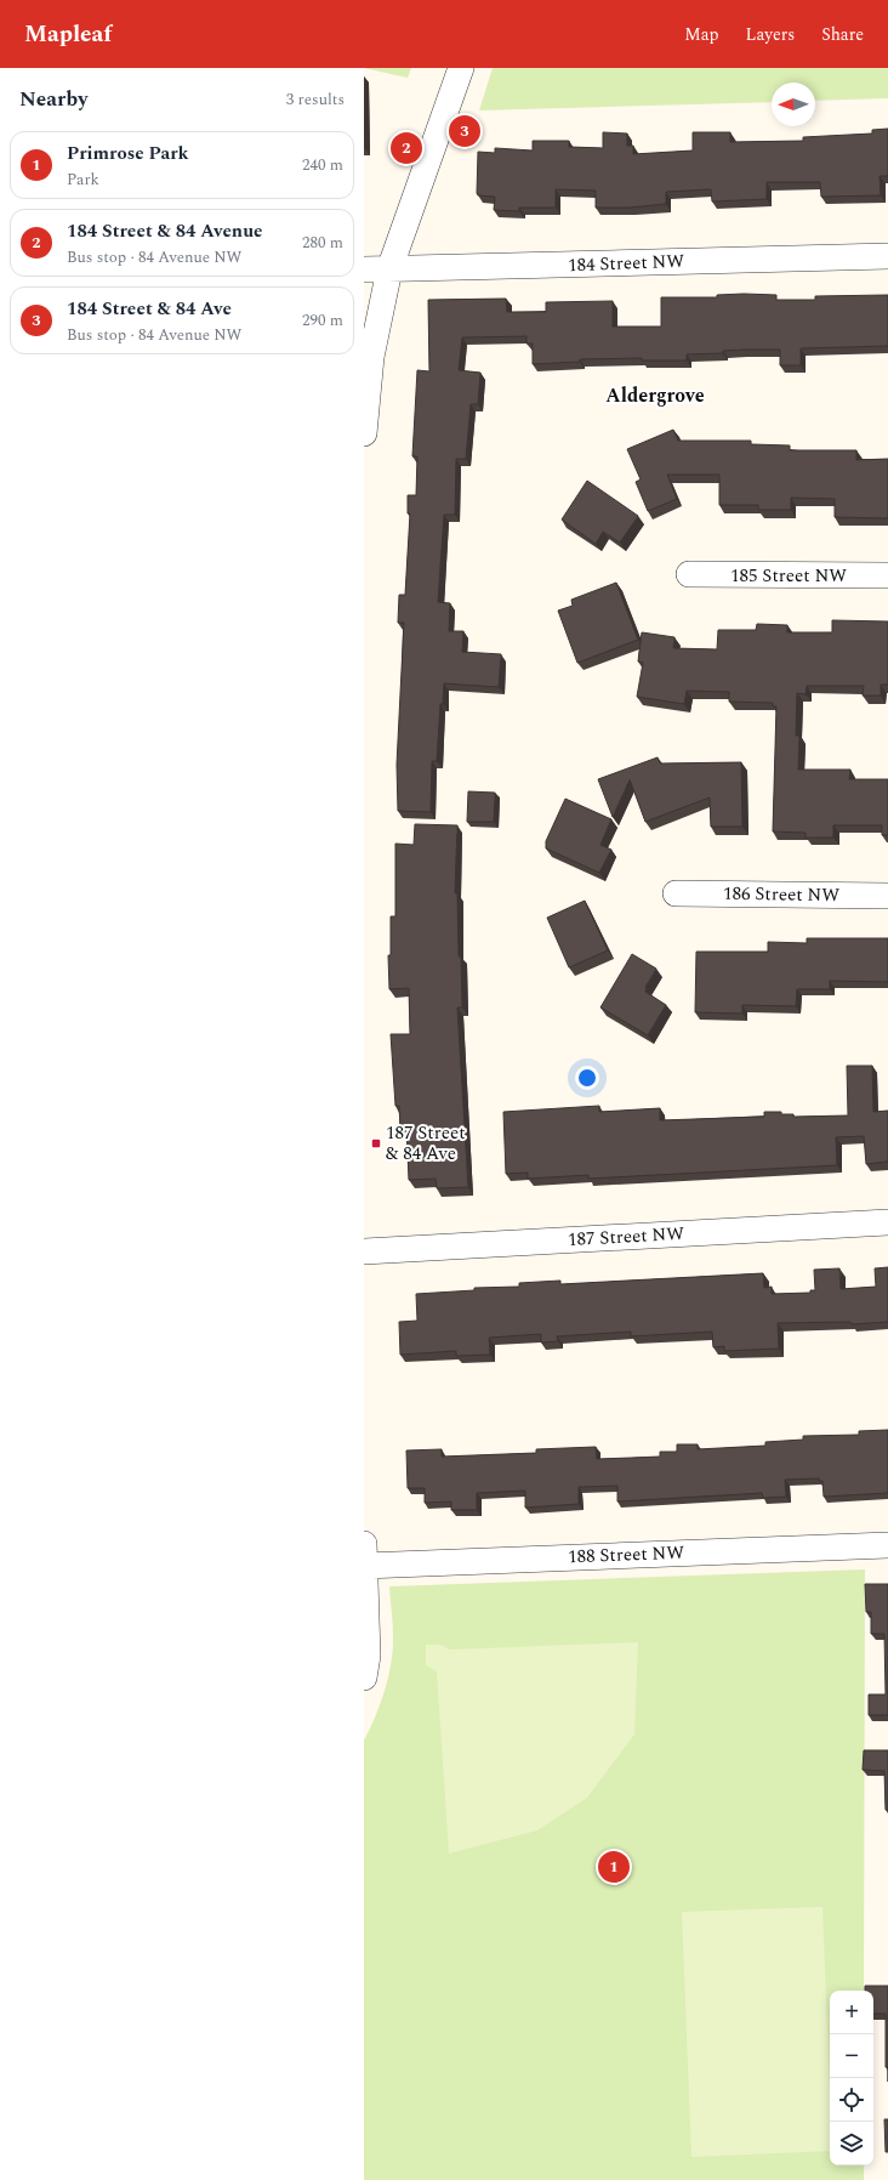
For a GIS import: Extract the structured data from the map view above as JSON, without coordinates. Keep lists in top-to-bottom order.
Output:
{
  "streets": {
    "street": [
      "184 Street NW",
      "185 Street NW",
      "186 Street NW",
      "187 Street NW",
      "188 Street NW"
    ]
  },
  "districts": ["Aldergrove"],
  "places": {
    "transit": ["187 Street & 84 Ave"]
  },
  "north": "left",
  "page": {
    "header": "Mapleaf",
    "nav": ["Map", "Layers", "Share"],
    "heading": ["Nearby", "3 results"],
    "pins": ["3", "2", "1"],
    "list": [
      {
        "mark": "1",
        "name": "Primrose Park",
        "note": "Park",
        "value": "240 m"
      },
      {
        "mark": "2",
        "name": "184 Street & 84 Avenue",
        "note": "Bus stop · 84 Avenue NW",
        "value": "280 m"
      },
      {
        "mark": "3",
        "name": "184 Street & 84 Ave",
        "note": "Bus stop · 84 Avenue NW",
        "value": "290 m"
      }
    ],
    "map_buttons": ["+", "−"]
  }
}
